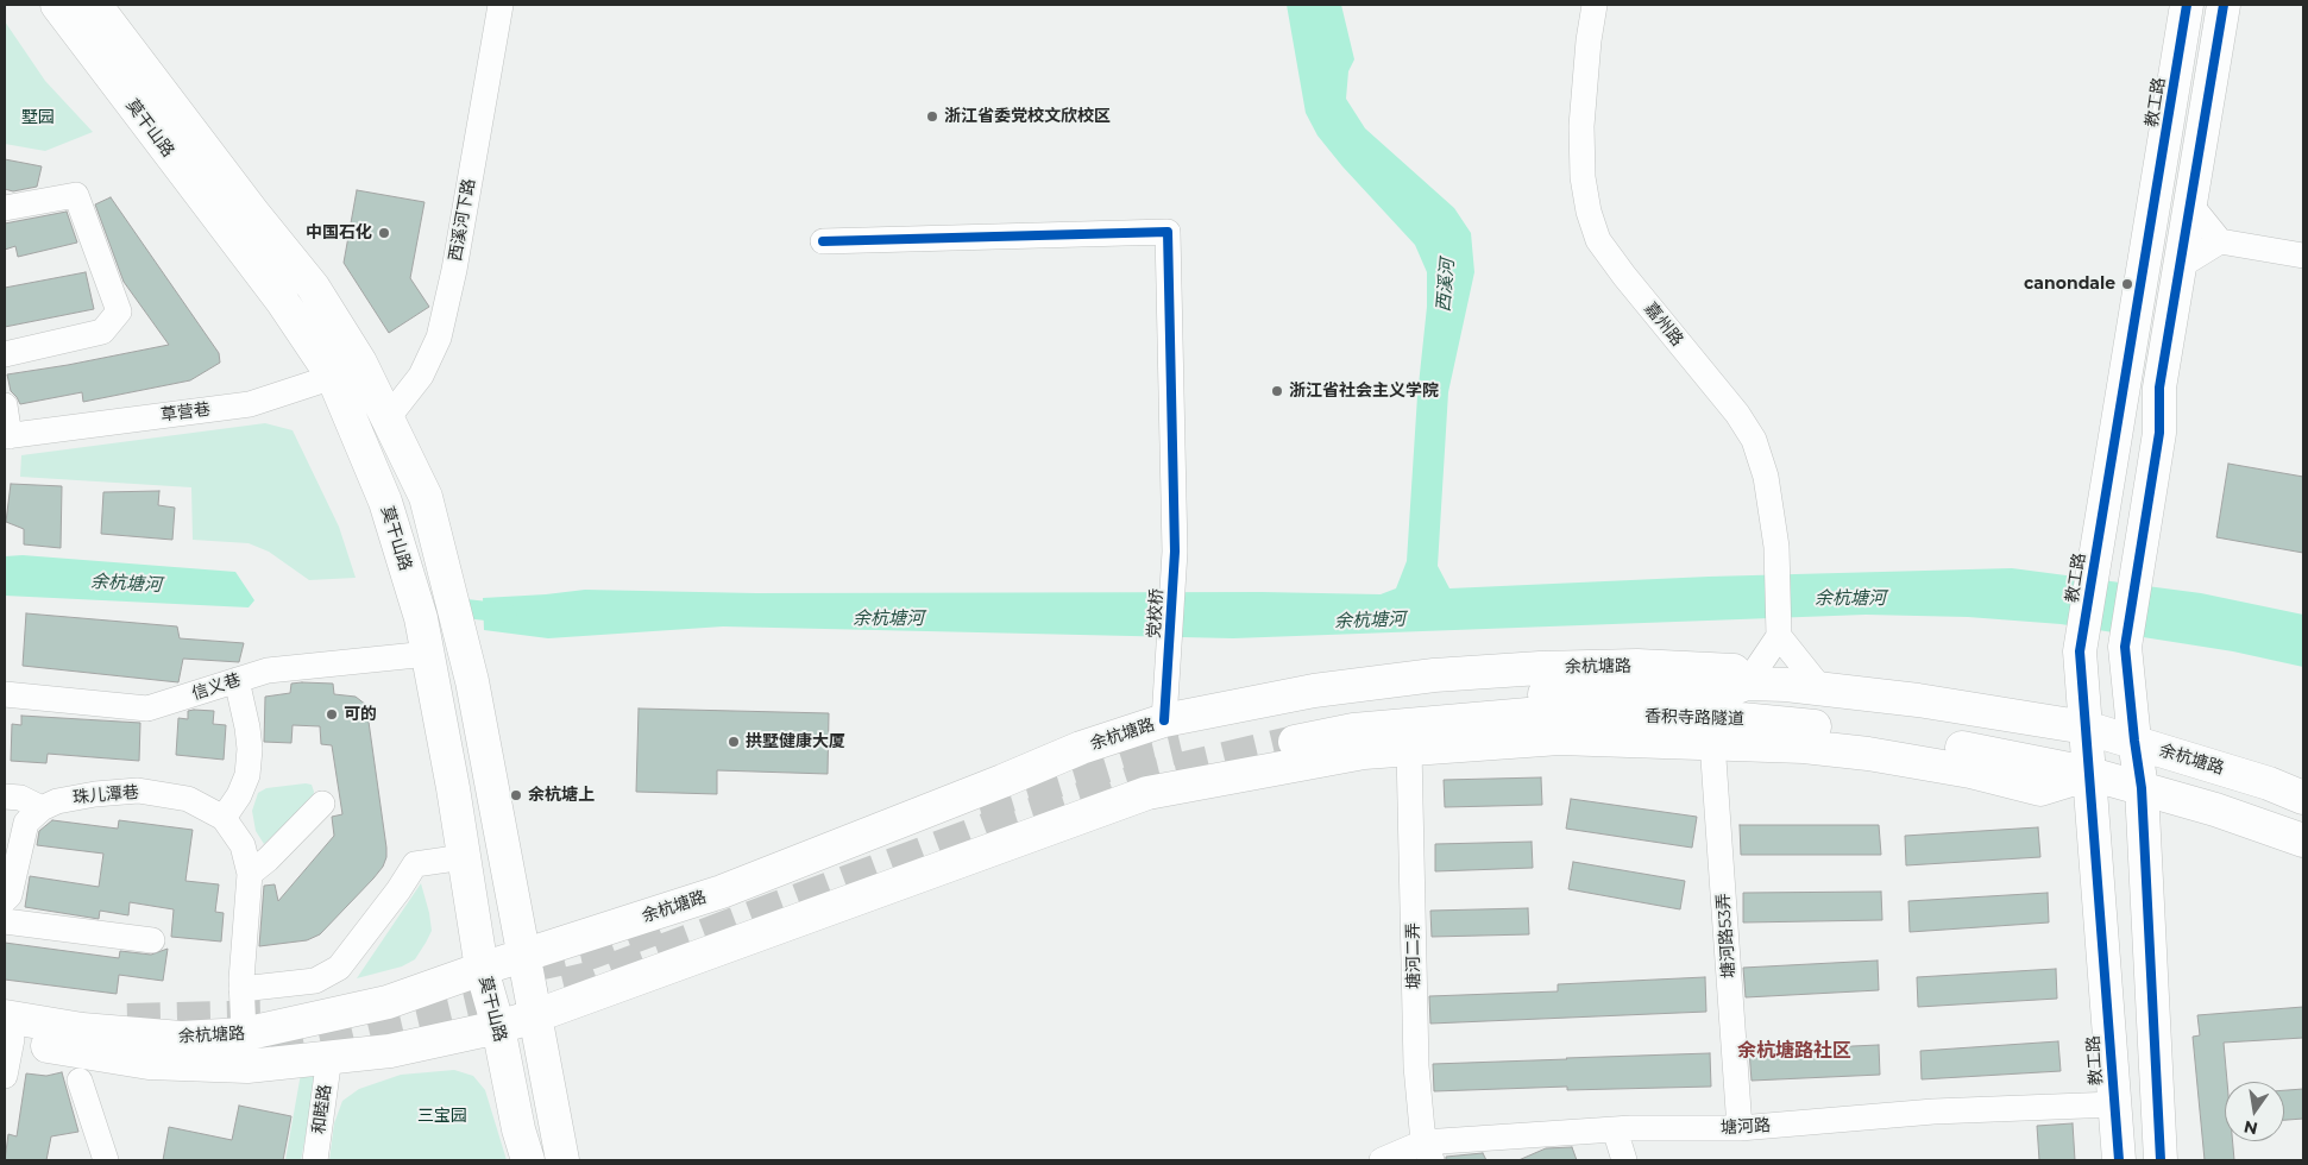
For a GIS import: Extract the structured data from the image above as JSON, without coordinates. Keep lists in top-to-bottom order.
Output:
{
  "streets": {
    "main road": [
      "教工路",
      "莫干山路",
      "余杭塘路",
      "香积寺路隧道"
    ],
    "street": [
      "西溪河下路",
      "嘉州路",
      "草营巷",
      "党校桥",
      "信义巷",
      "珠儿潭巷",
      "塘河路53弄",
      "塘河二弄",
      "和睦路",
      "塘河路"
    ]
  },
  "crossings": [
    ["教工路", "余杭塘路"],
    ["教工路", "香积寺路隧道"],
    ["教工路", "塘河路"],
    ["莫干山路", "西溪河下路"],
    ["莫干山路", "草营巷"],
    ["莫干山路", "余杭塘路"],
    ["莫干山路", "信义巷"],
    ["党校桥", "余杭塘路"],
    ["余杭塘路", "香积寺路隧道"],
    ["余杭塘路", "珠儿潭巷"],
    ["余杭塘路", "塘河路53弄"],
    ["余杭塘路", "塘河二弄"],
    ["余杭塘路", "和睦路"],
    ["塘河路53弄", "塘河路"],
    ["塘河二弄", "塘河路"]
  ],
  "districts": ["余杭塘路社区"],
  "water": ["西溪河", "余杭塘河"],
  "parks": ["墅园", "三宝园"],
  "places": [
    "浙江省委党校文欣校区",
    "中国石化",
    "canondale",
    "浙江省社会主义学院",
    "可的",
    "拱墅健康大厦",
    "余杭塘上"
  ],
  "north": "bottom"
}
